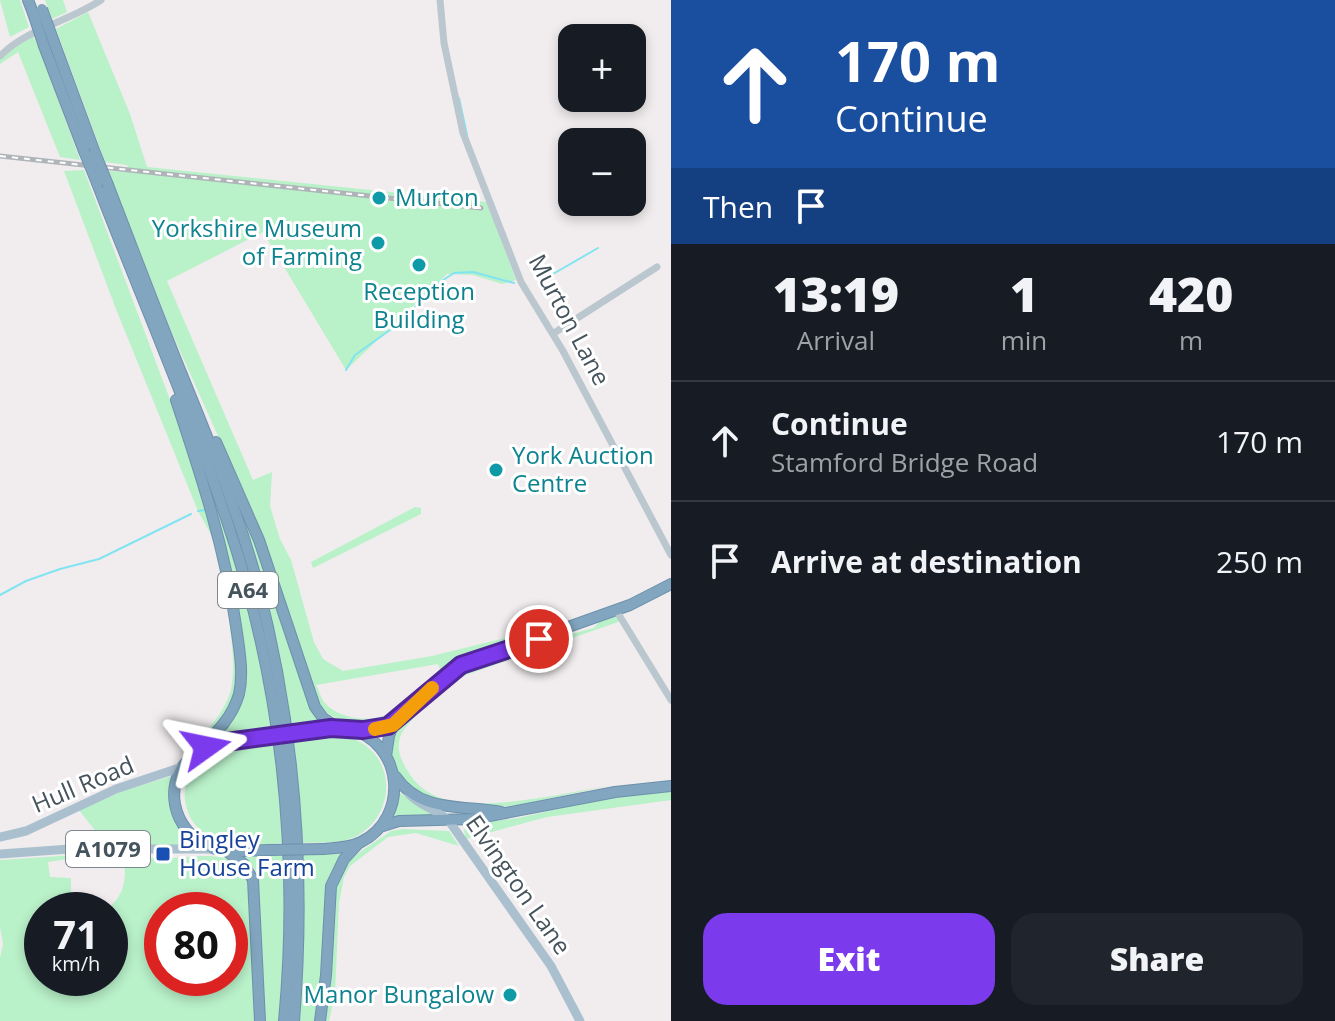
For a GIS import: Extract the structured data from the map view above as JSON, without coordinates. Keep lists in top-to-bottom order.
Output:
{
  "streets": {
    "highway": ["A64"],
    "main road": ["Hull Road", "A1079", "Elvington Lane"],
    "street": ["Murton Lane"]
  },
  "places": {
    "other": [
      "Murton",
      "Yorkshire Museum of Farming",
      "Reception Building",
      "York Auction Centre",
      "Manor Bungalow"
    ],
    "transit": ["Bingley House Farm"]
  },
  "page": {
    "turn": ["170 m", "Continue"],
    "map_buttons": ["+", "−"],
    "then": "Then",
    "eta": [
      "13:19",
      "Arrival",
      "1",
      "min",
      "420",
      "m"
    ],
    "list": [
      {
        "name": "Continue",
        "note": "Stamford Bridge Road",
        "value": "170 m"
      },
      {
        "name": "Arrive at destination",
        "value": "250 m"
      }
    ],
    "speed": "71 km/h",
    "limit": "80",
    "buttons": ["Exit", "Share"]
  }
}
